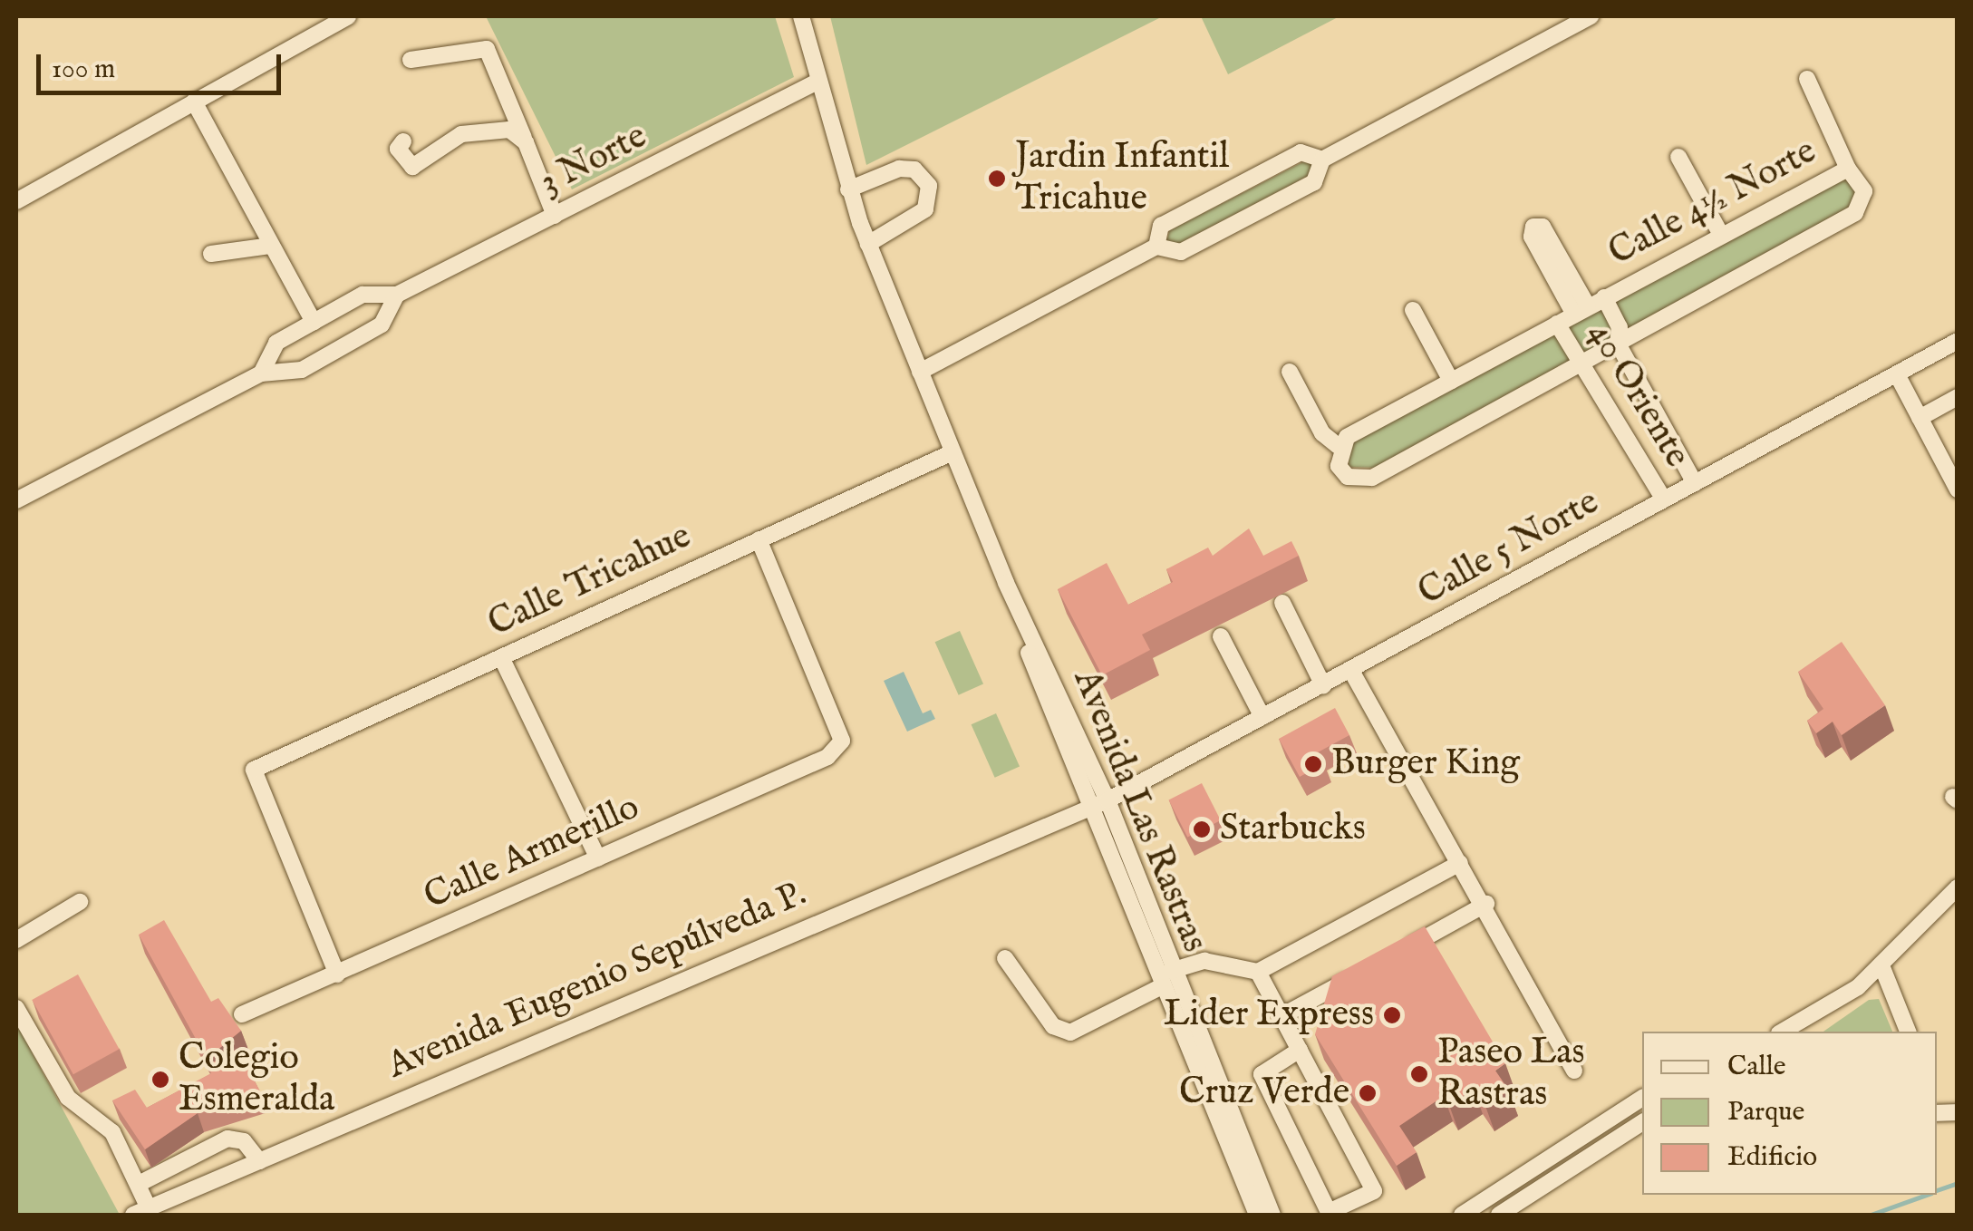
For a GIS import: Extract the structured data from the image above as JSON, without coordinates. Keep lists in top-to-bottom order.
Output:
{
  "streets": {
    "street": [
      "3 Norte",
      "Calle 4½ Norte",
      "40 Oriente",
      "Calle 5 Norte",
      "Calle Tricahue",
      "Avenida Las Rastras",
      "Calle Armerillo",
      "Avenida Eugenio Sepúlveda P."
    ]
  },
  "crossings": [
    ["3 Norte", "Avenida Las Rastras"],
    ["Calle 4½ Norte", "40 Oriente"],
    ["40 Oriente", "Calle 5 Norte"],
    ["Calle 5 Norte", "Avenida Las Rastras"],
    ["Calle 5 Norte", "Avenida Eugenio Sepúlveda P."],
    ["Calle Tricahue", "Avenida Las Rastras"],
    ["Calle Tricahue", "Calle Armerillo"],
    ["Avenida Las Rastras", "Avenida Eugenio Sepúlveda P."]
  ],
  "places": [
    "Jardin Infantil Tricahue",
    "Burger King",
    "Starbucks",
    "Lider Express",
    "Paseo Las Rastras",
    "Colegio Esmeralda",
    "Cruz Verde"
  ],
  "legend": ["Calle", "Parque", "Edificio"],
  "scale_bar": "100 m"
}
